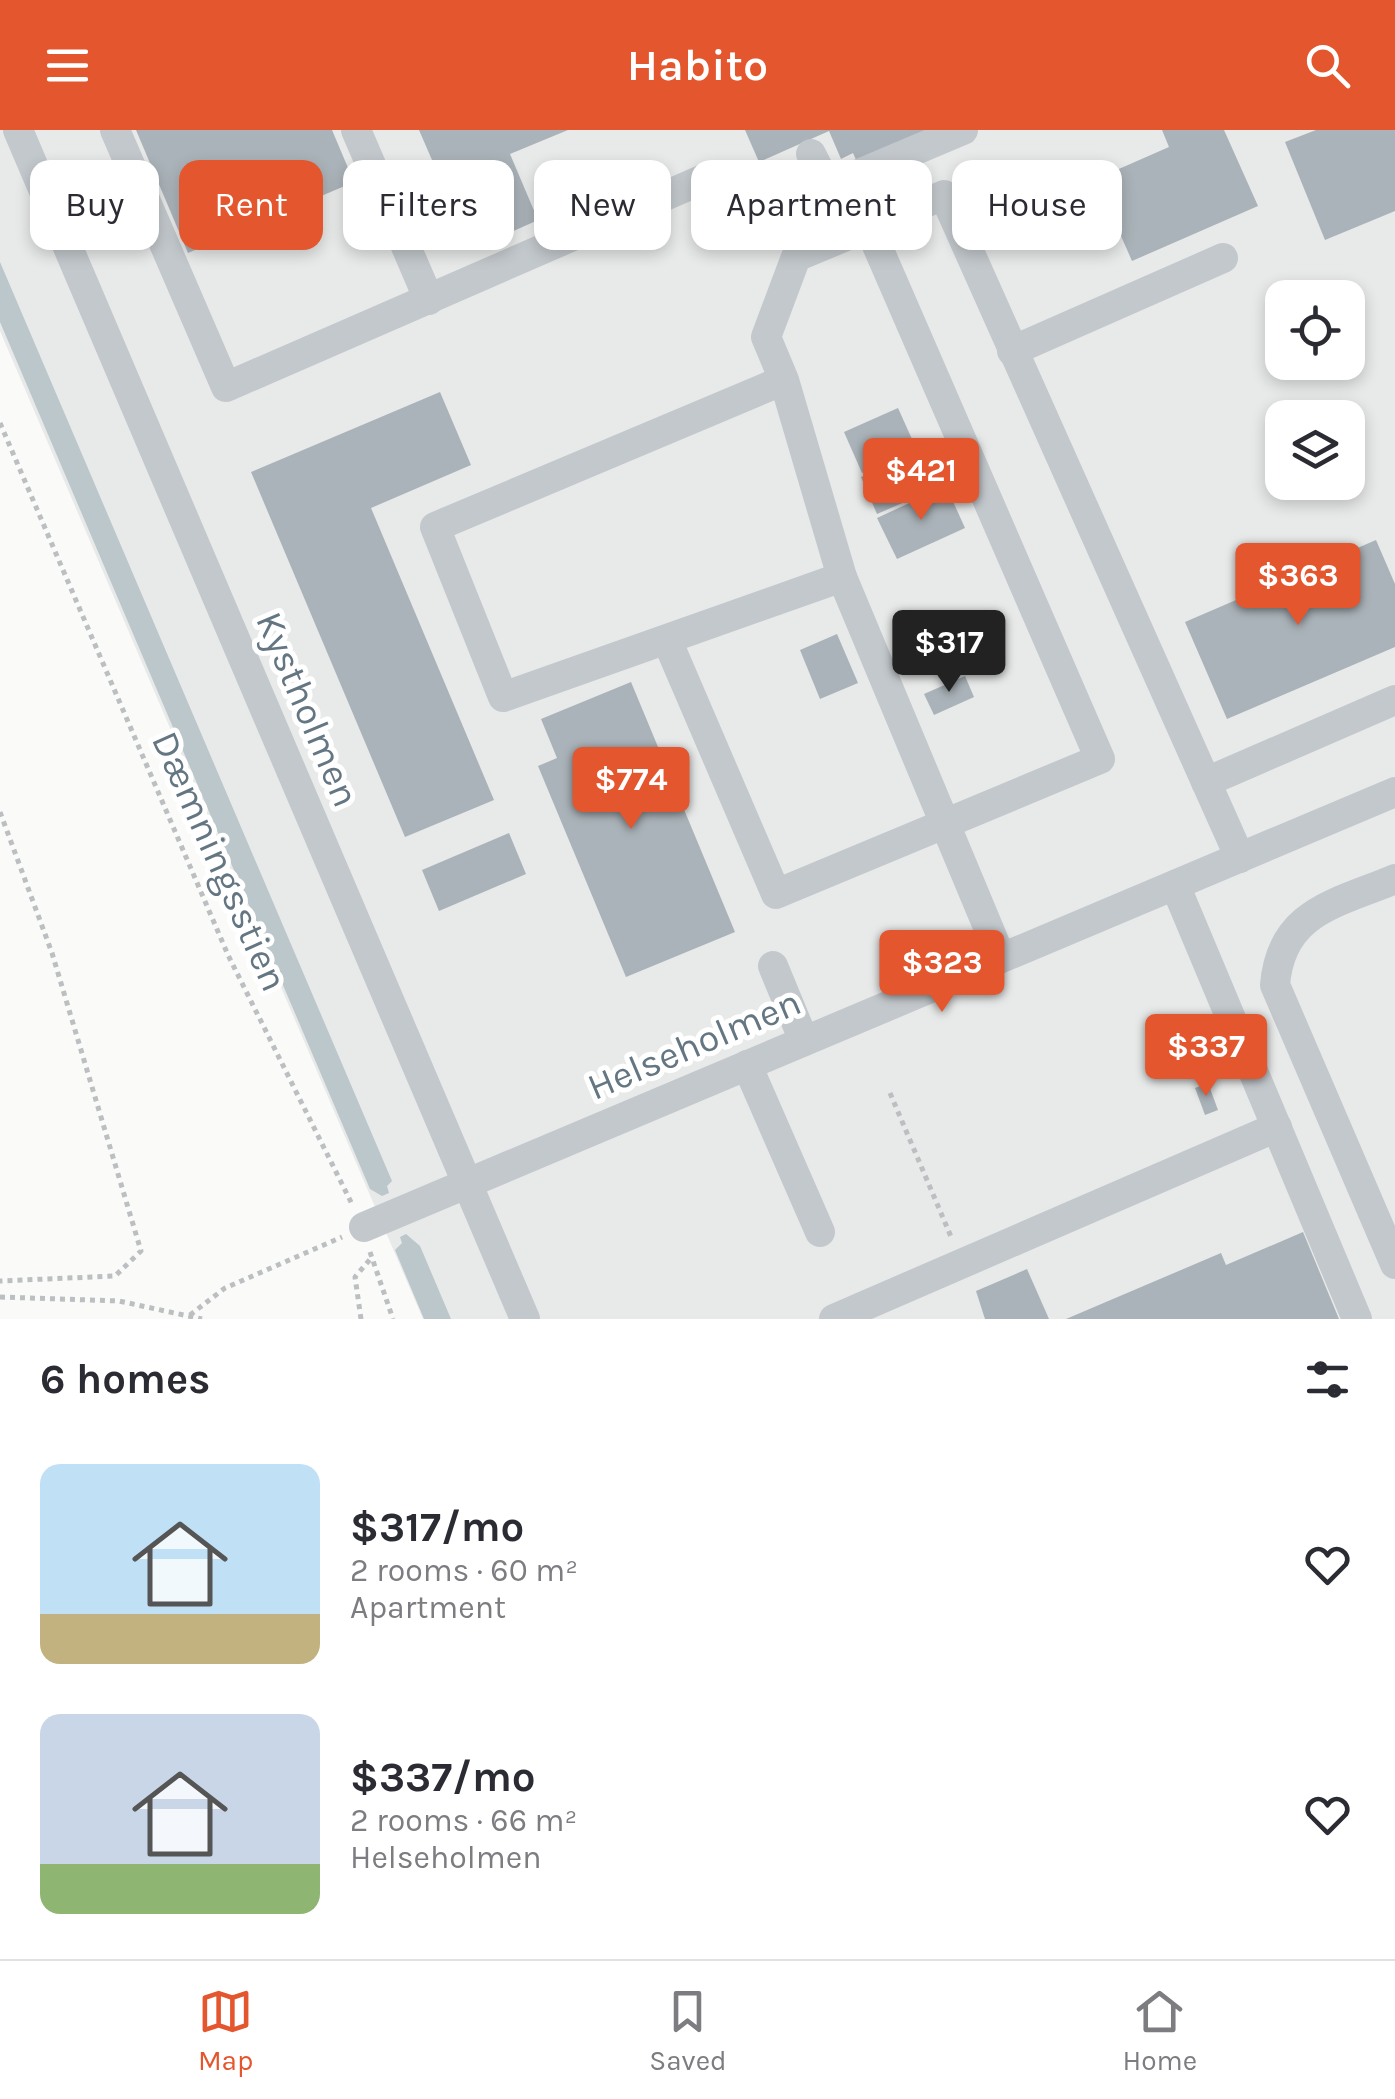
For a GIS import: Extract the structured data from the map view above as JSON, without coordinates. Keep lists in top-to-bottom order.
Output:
{
  "streets": {
    "street": ["Kystholmen", "Helseholmen"],
    "path": ["Dæmningsstien"]
  },
  "crossings": [
    ["Kystholmen", "Helseholmen"],
    ["Dæmningsstien", "Helseholmen"]
  ],
  "page": {
    "header": "Habito",
    "chip": [
      "Buy",
      "Rent",
      "Filters",
      "New",
      "Apartment",
      "House"
    ],
    "price": [
      "$421",
      "$363",
      "$317",
      "$774",
      "$323",
      "$337"
    ],
    "heading": "6 homes",
    "list": [
      {
        "name": "$317/mo",
        "note": "2 rooms · 60 m² · Apartment"
      },
      {
        "name": "$337/mo",
        "note": "2 rooms · 66 m² · Helseholmen"
      }
    ],
    "tabs": ["Map", "Saved", "Home"]
  }
}
